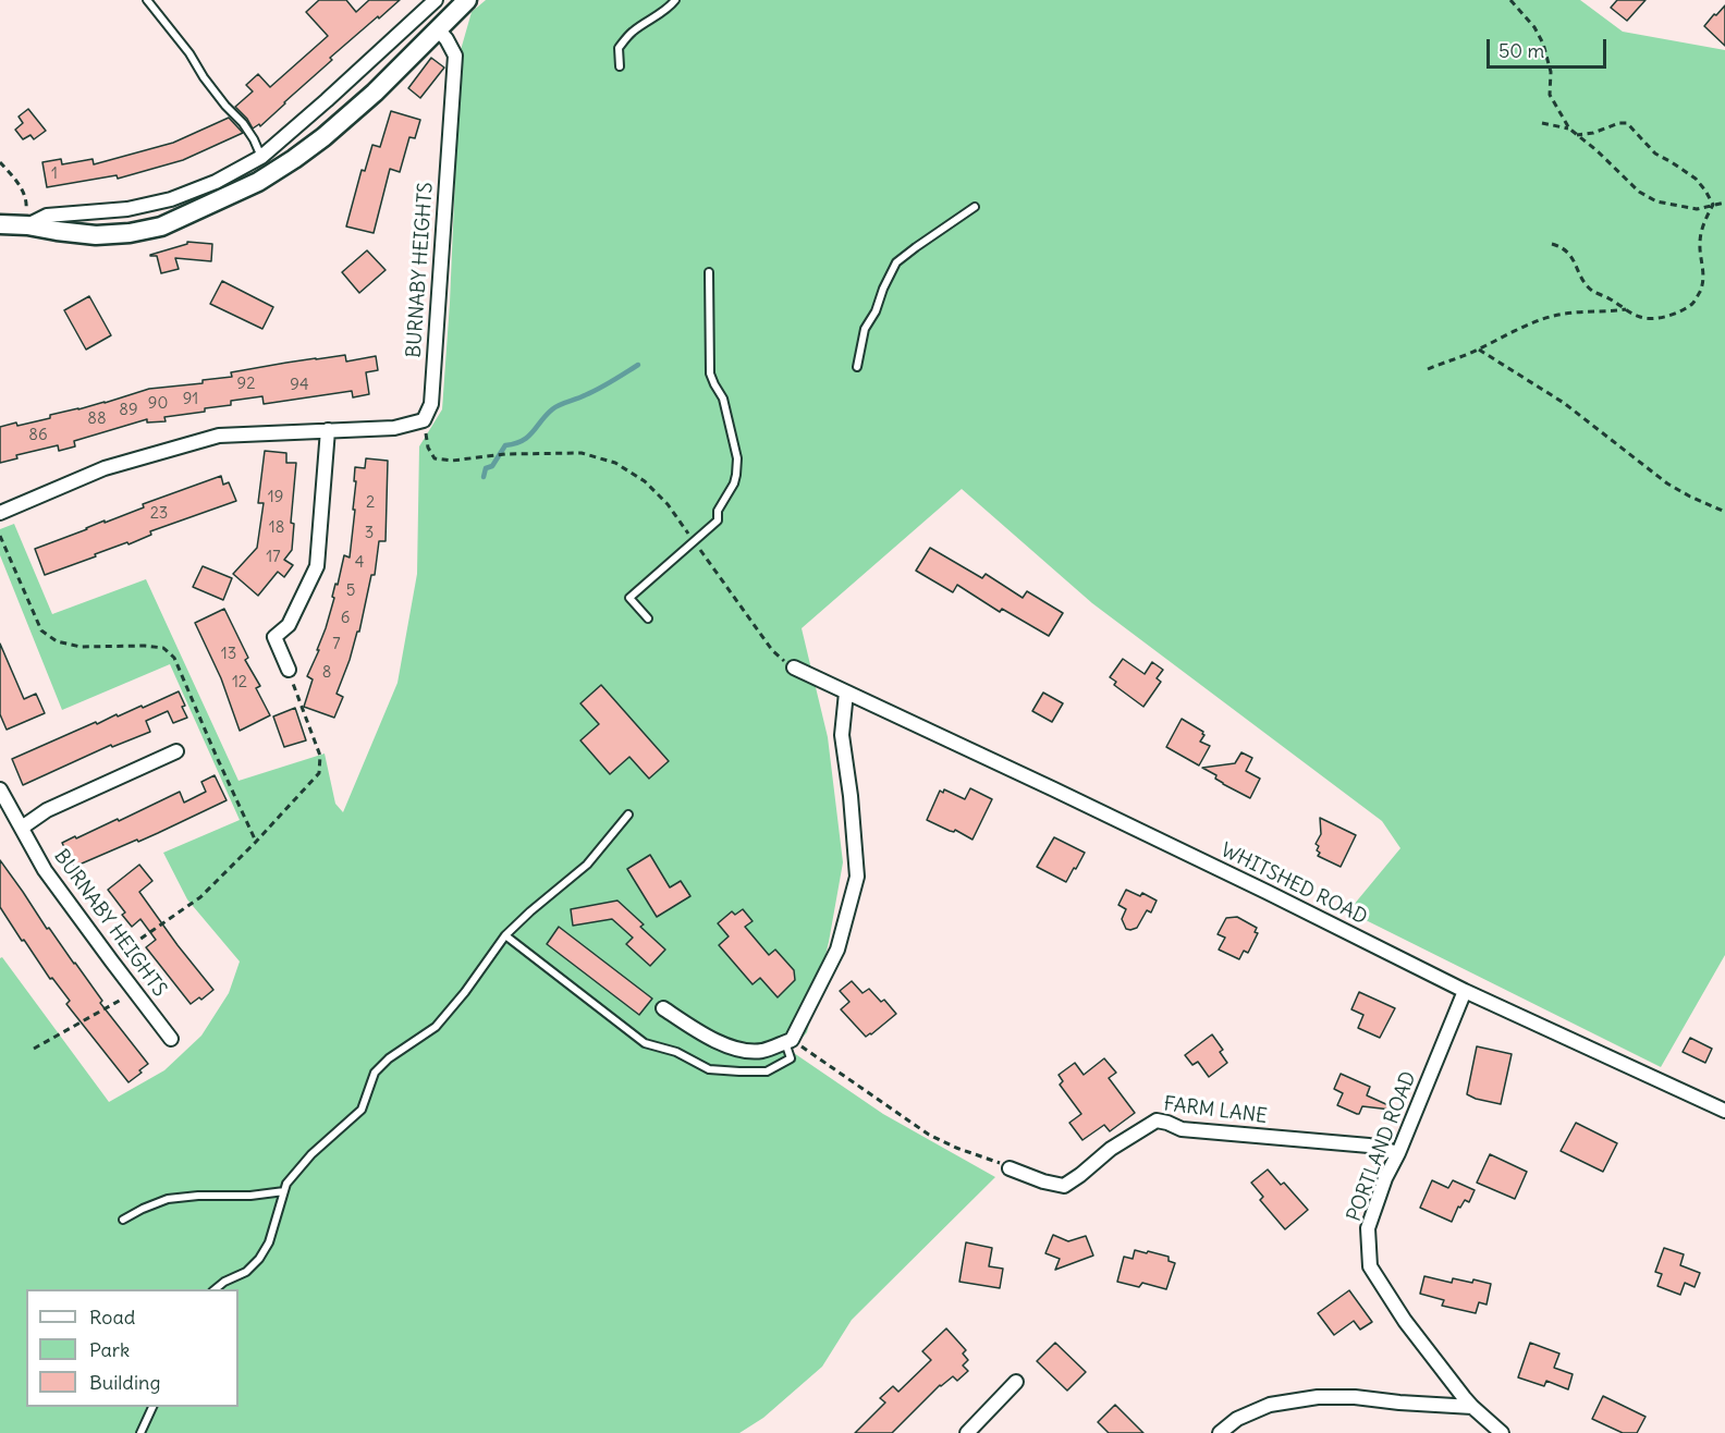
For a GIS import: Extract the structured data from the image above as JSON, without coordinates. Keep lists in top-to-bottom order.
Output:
{
  "streets": {
    "street": [
      "BURNABY HEIGHTS",
      "WHITSHED ROAD",
      "FARM LANE",
      "PORTLAND ROAD"
    ]
  },
  "crossings": [
    ["WHITSHED ROAD", "PORTLAND ROAD"],
    ["FARM LANE", "PORTLAND ROAD"]
  ],
  "house_numbers": [
    "1",
    "92",
    "94",
    "91",
    "90",
    "89",
    "88",
    "86",
    "19",
    "2",
    "23",
    "18",
    "3",
    "17",
    "4",
    "5",
    "6",
    "7",
    "13",
    "8",
    "12"
  ],
  "legend": ["Road", "Park", "Building"],
  "scale_bar": "50 m"
}
